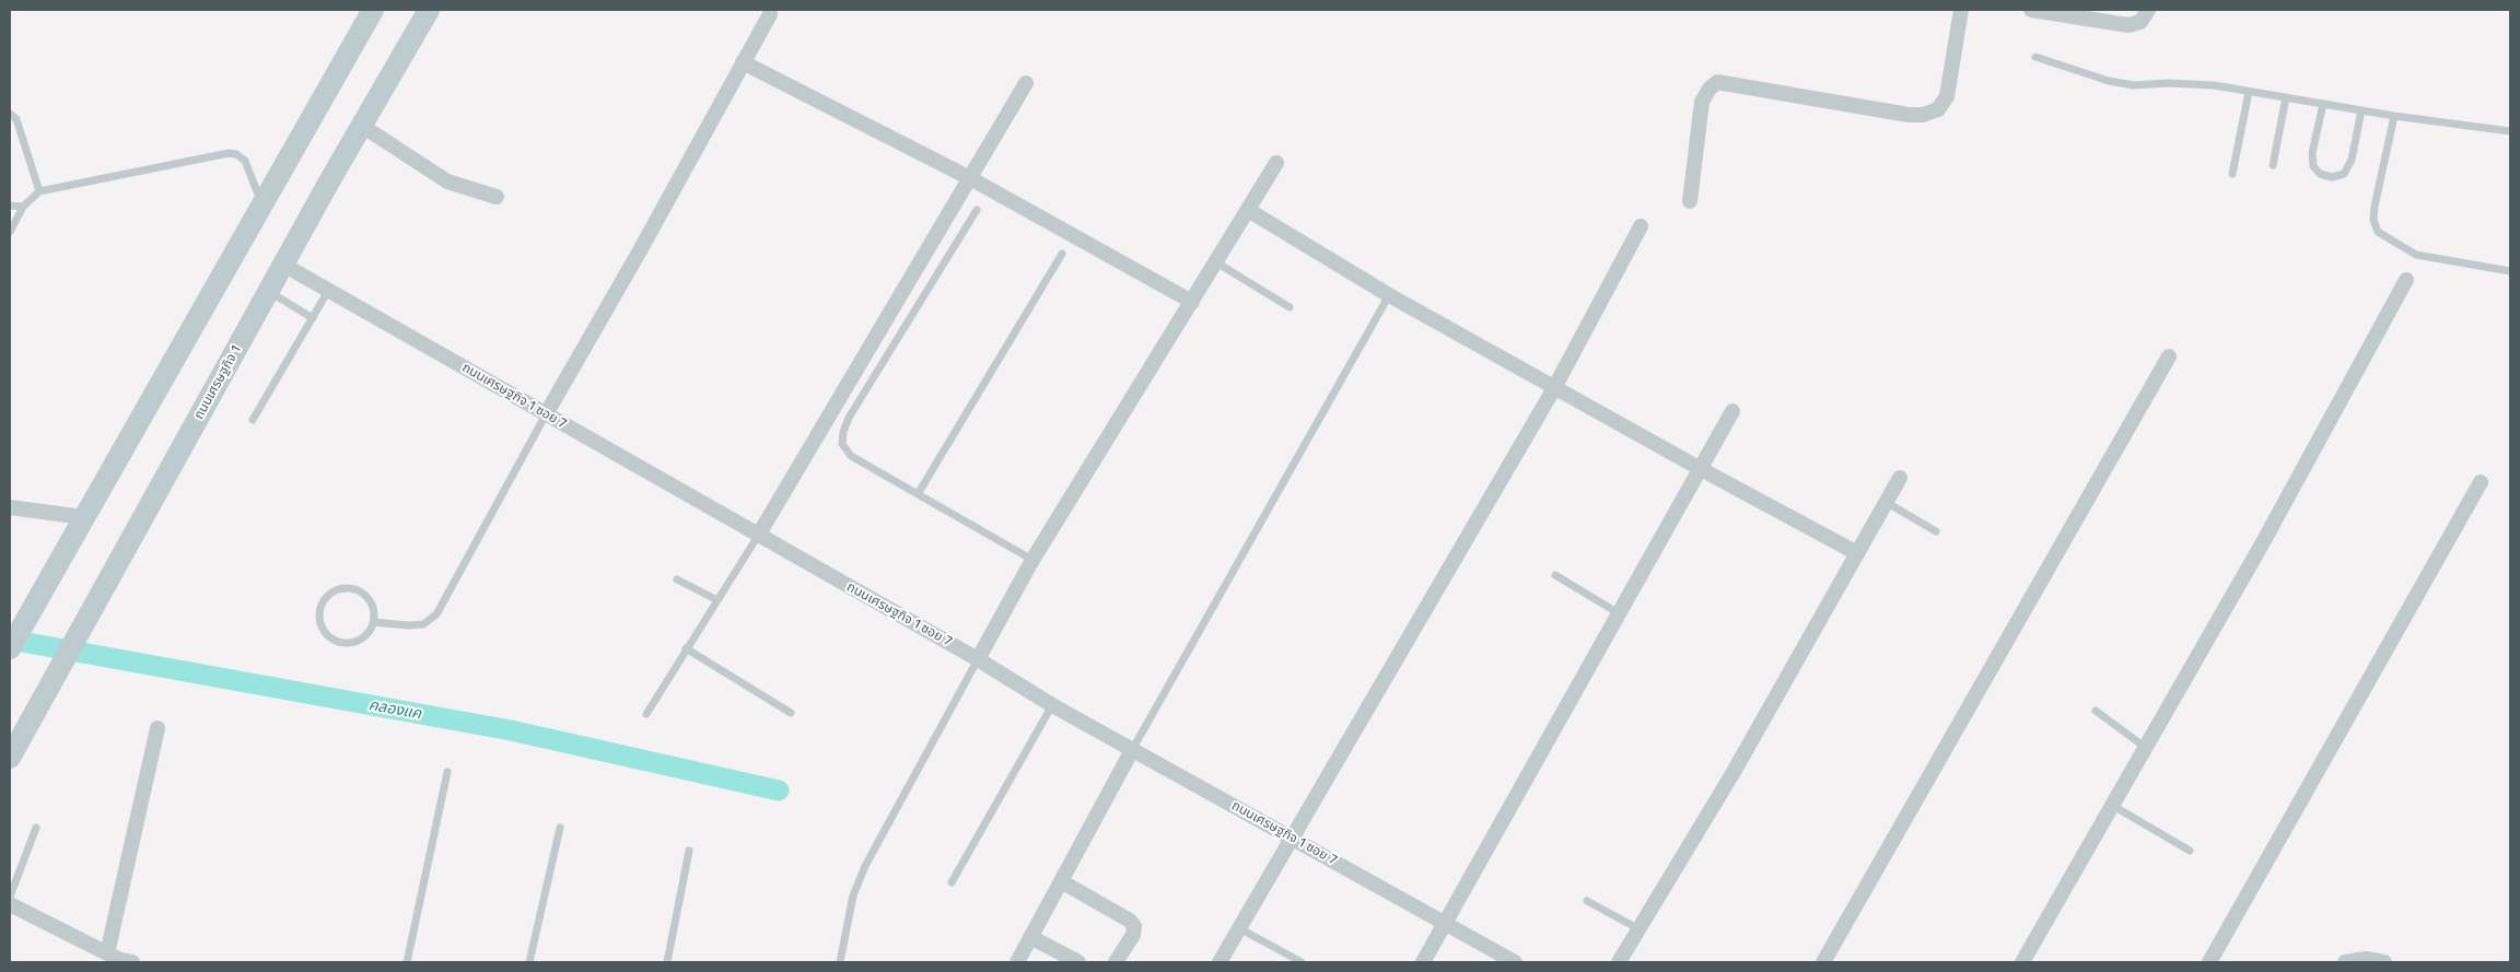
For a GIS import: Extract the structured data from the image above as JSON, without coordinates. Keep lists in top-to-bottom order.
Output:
{
  "streets": {
    "main road": ["ถนนเศรษฐกิจ 1"],
    "street": ["ถนนเศรษฐกิจ 1 ซอย 7"]
  },
  "crossings": [
    ["ถนนเศรษฐกิจ 1", "ถนนเศรษฐกิจ 1 ซอย 7"]
  ],
  "water": ["คลองแค"]
}
